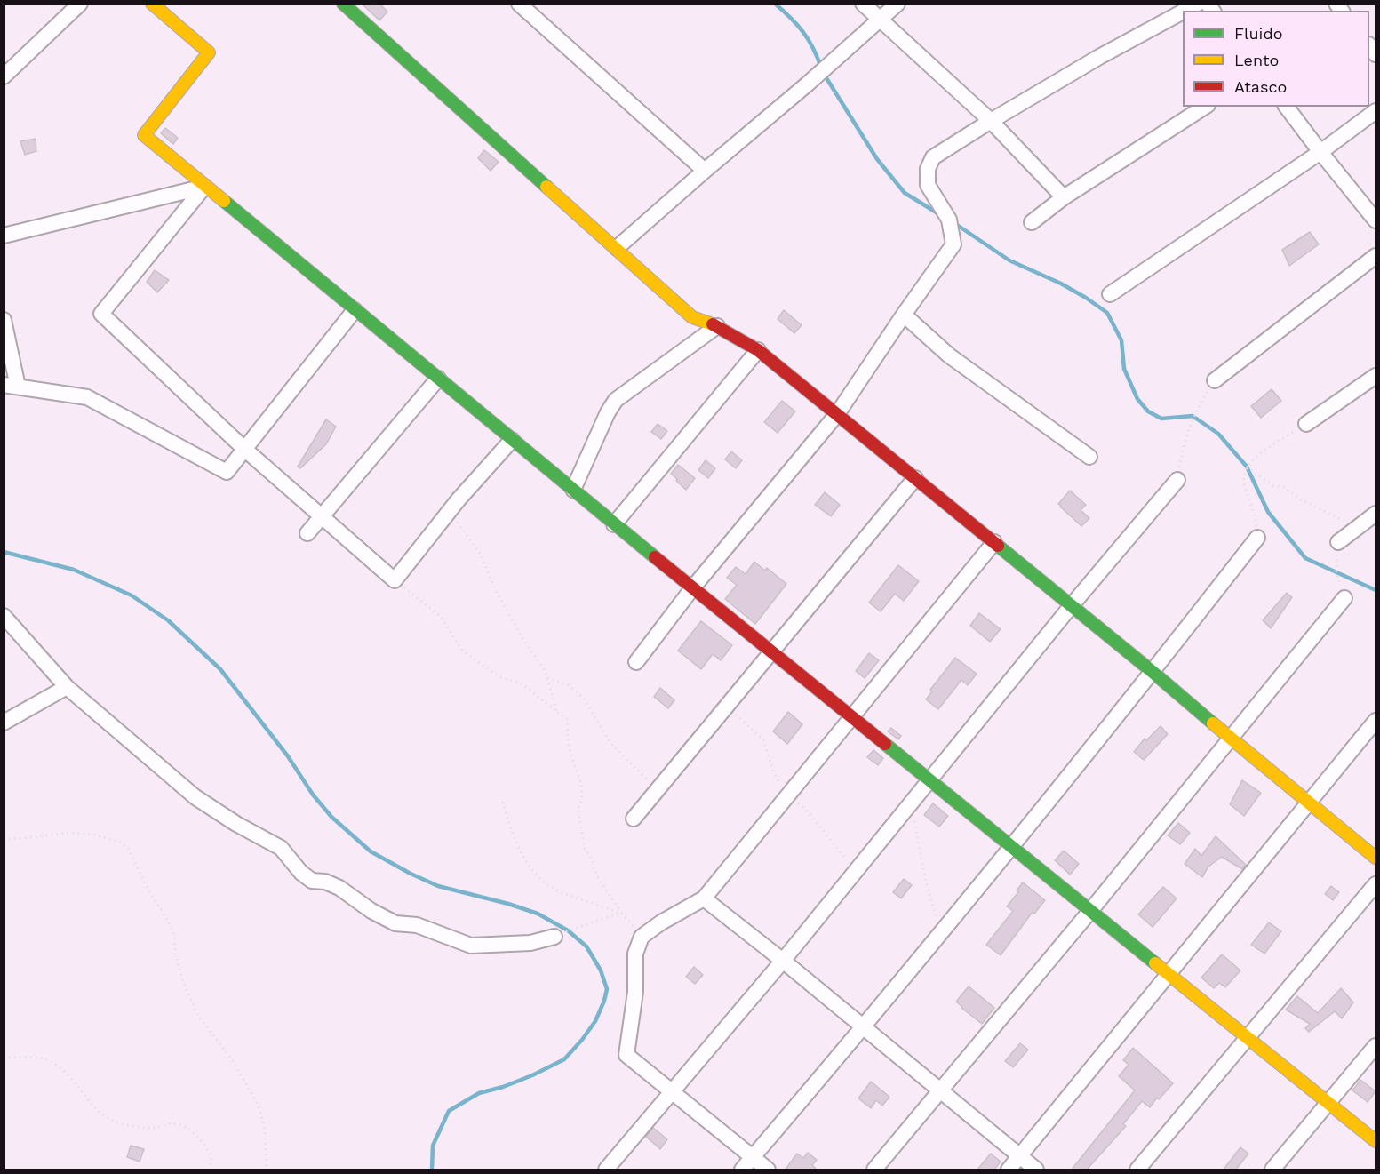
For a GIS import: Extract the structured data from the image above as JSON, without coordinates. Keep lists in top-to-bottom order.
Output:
{
  "legend": ["Fluido", "Lento", "Atasco"]
}
